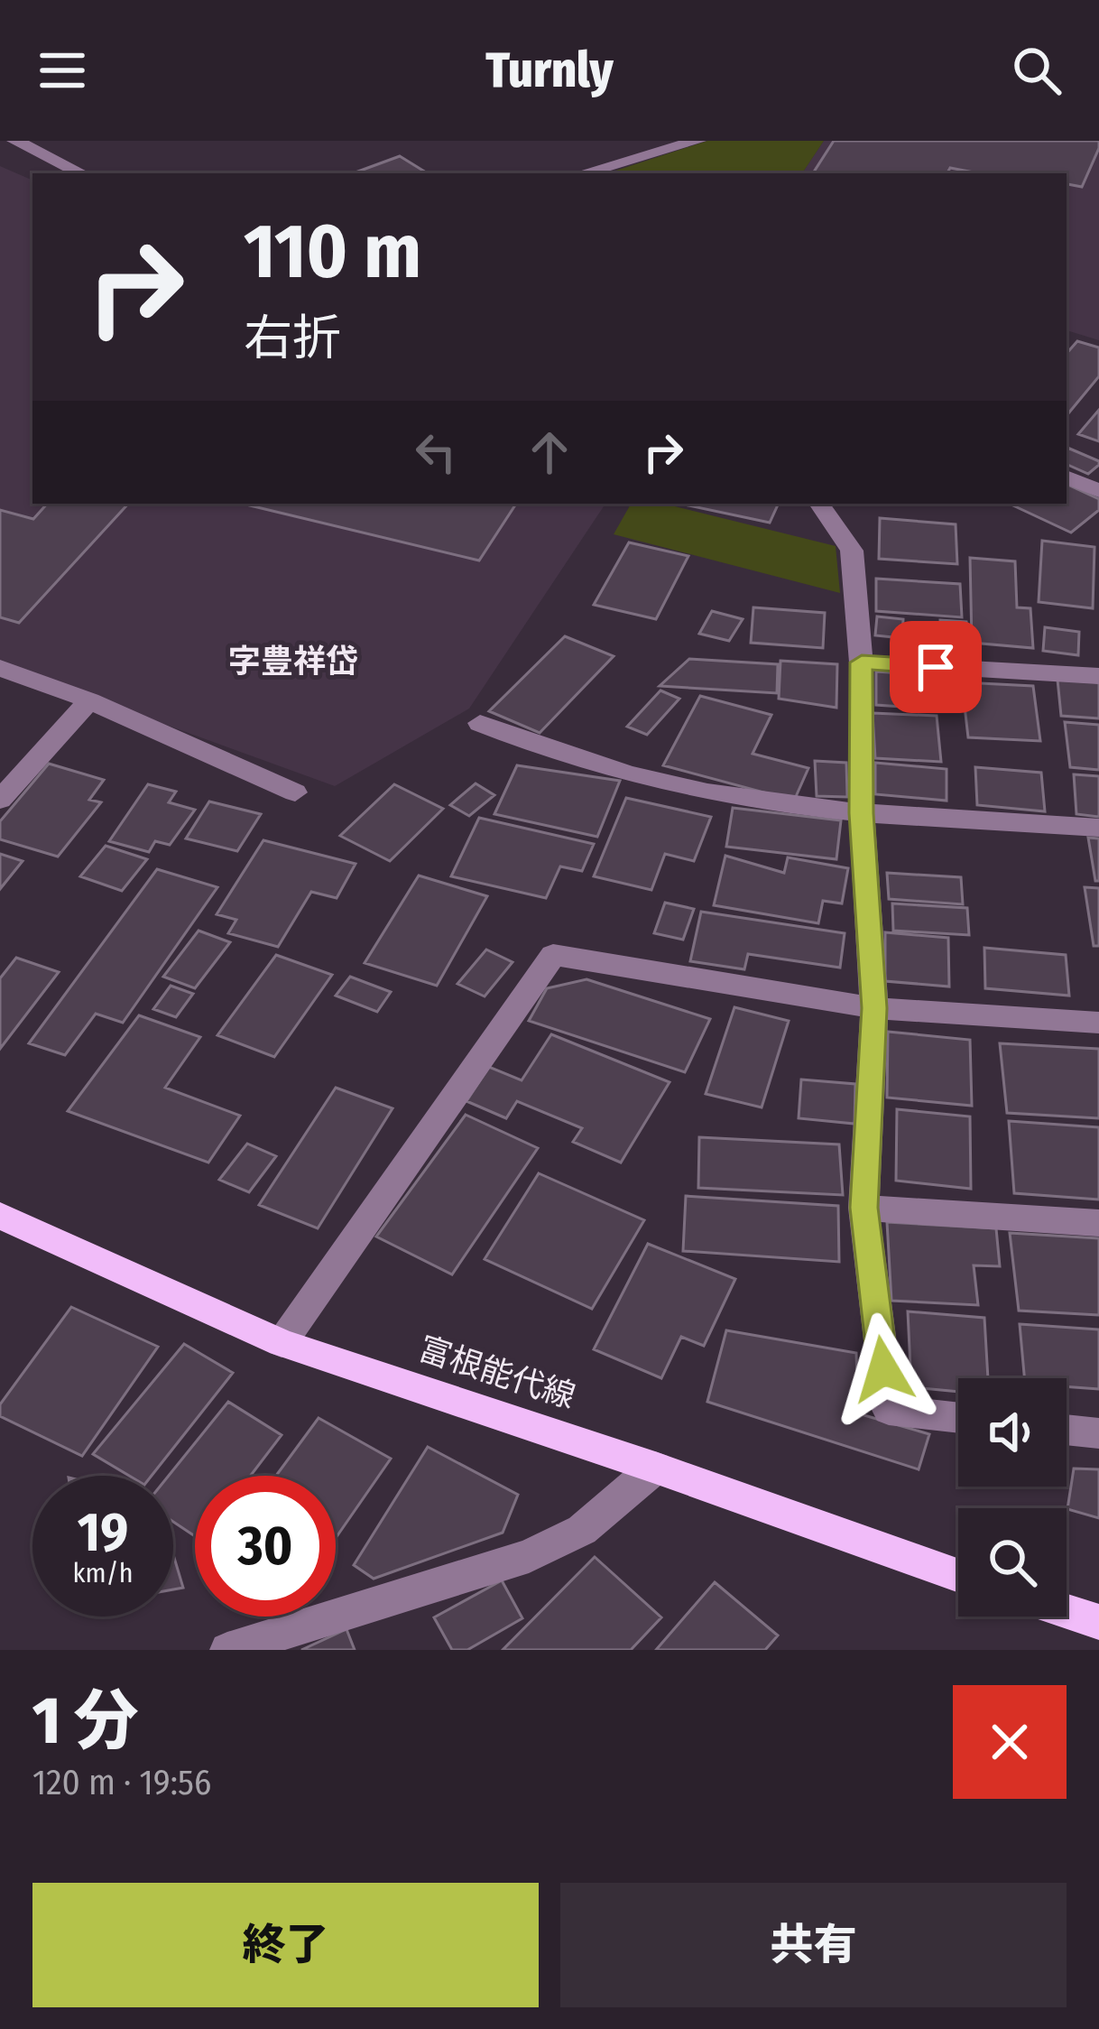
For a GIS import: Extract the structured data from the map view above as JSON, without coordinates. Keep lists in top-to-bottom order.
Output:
{
  "streets": {
    "main road": ["富根能代線"]
  },
  "districts": ["字豊祥岱"],
  "page": {
    "header": "Turnly",
    "turn": ["110 m", "右折"],
    "speed": "19 km/h",
    "limit": "30",
    "heading": ["1 分", "120 m · 19:56"],
    "buttons": ["終了", "共有"]
  }
}
